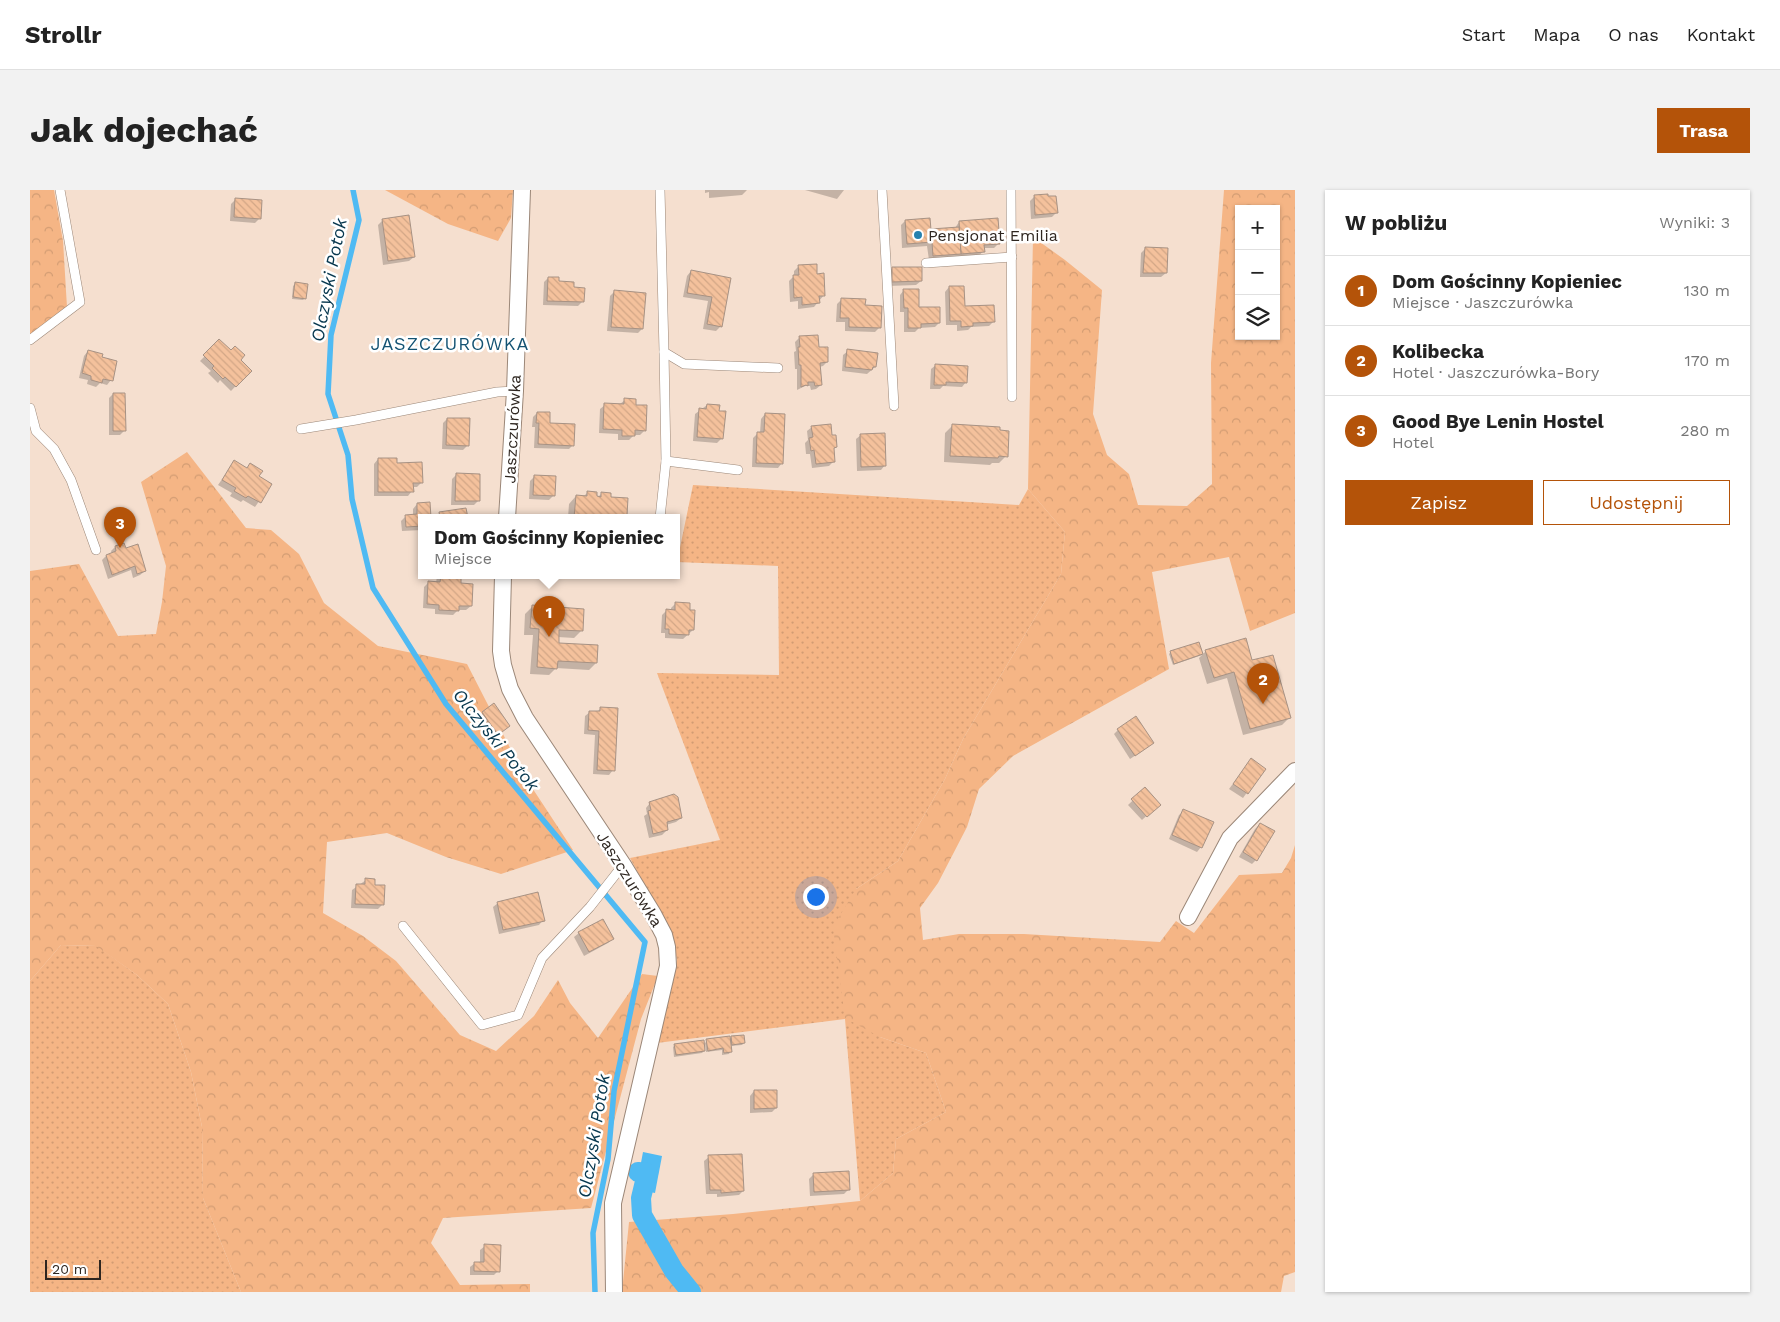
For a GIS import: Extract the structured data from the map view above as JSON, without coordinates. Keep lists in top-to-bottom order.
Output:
{
  "streets": {
    "street": ["Jaszczurówka"]
  },
  "districts": ["JASZCZURÓWKA"],
  "water": ["Olczyski Potok"],
  "places": ["Pensjonat Emilia"],
  "scale_bar": "20 m",
  "page": {
    "header": "Strollr",
    "nav": [
      "Start",
      "Mapa",
      "O nas",
      "Kontakt"
    ],
    "buttons": [
      "Trasa",
      ["Zapisz", "Udostępnij"]
    ],
    "title": "Jak dojechać",
    "heading": ["W pobliżu", "Wyniki: 3"],
    "map_buttons": ["+", "−"],
    "list": [
      {
        "mark": "1",
        "name": "Dom Gościnny Kopieniec",
        "note": "Miejsce · Jaszczurówka",
        "value": "130 m"
      },
      {
        "mark": "2",
        "name": "Kolibecka",
        "note": "Hotel · Jaszczurówka-Bory",
        "value": "170 m"
      },
      {
        "mark": "3",
        "name": "Good Bye Lenin Hostel",
        "note": "Hotel",
        "value": "280 m"
      }
    ],
    "pins": ["3", "1", "2"],
    "popup": ["Dom Gościnny Kopieniec", "Miejsce"],
    "scale": "20 m"
  }
}
